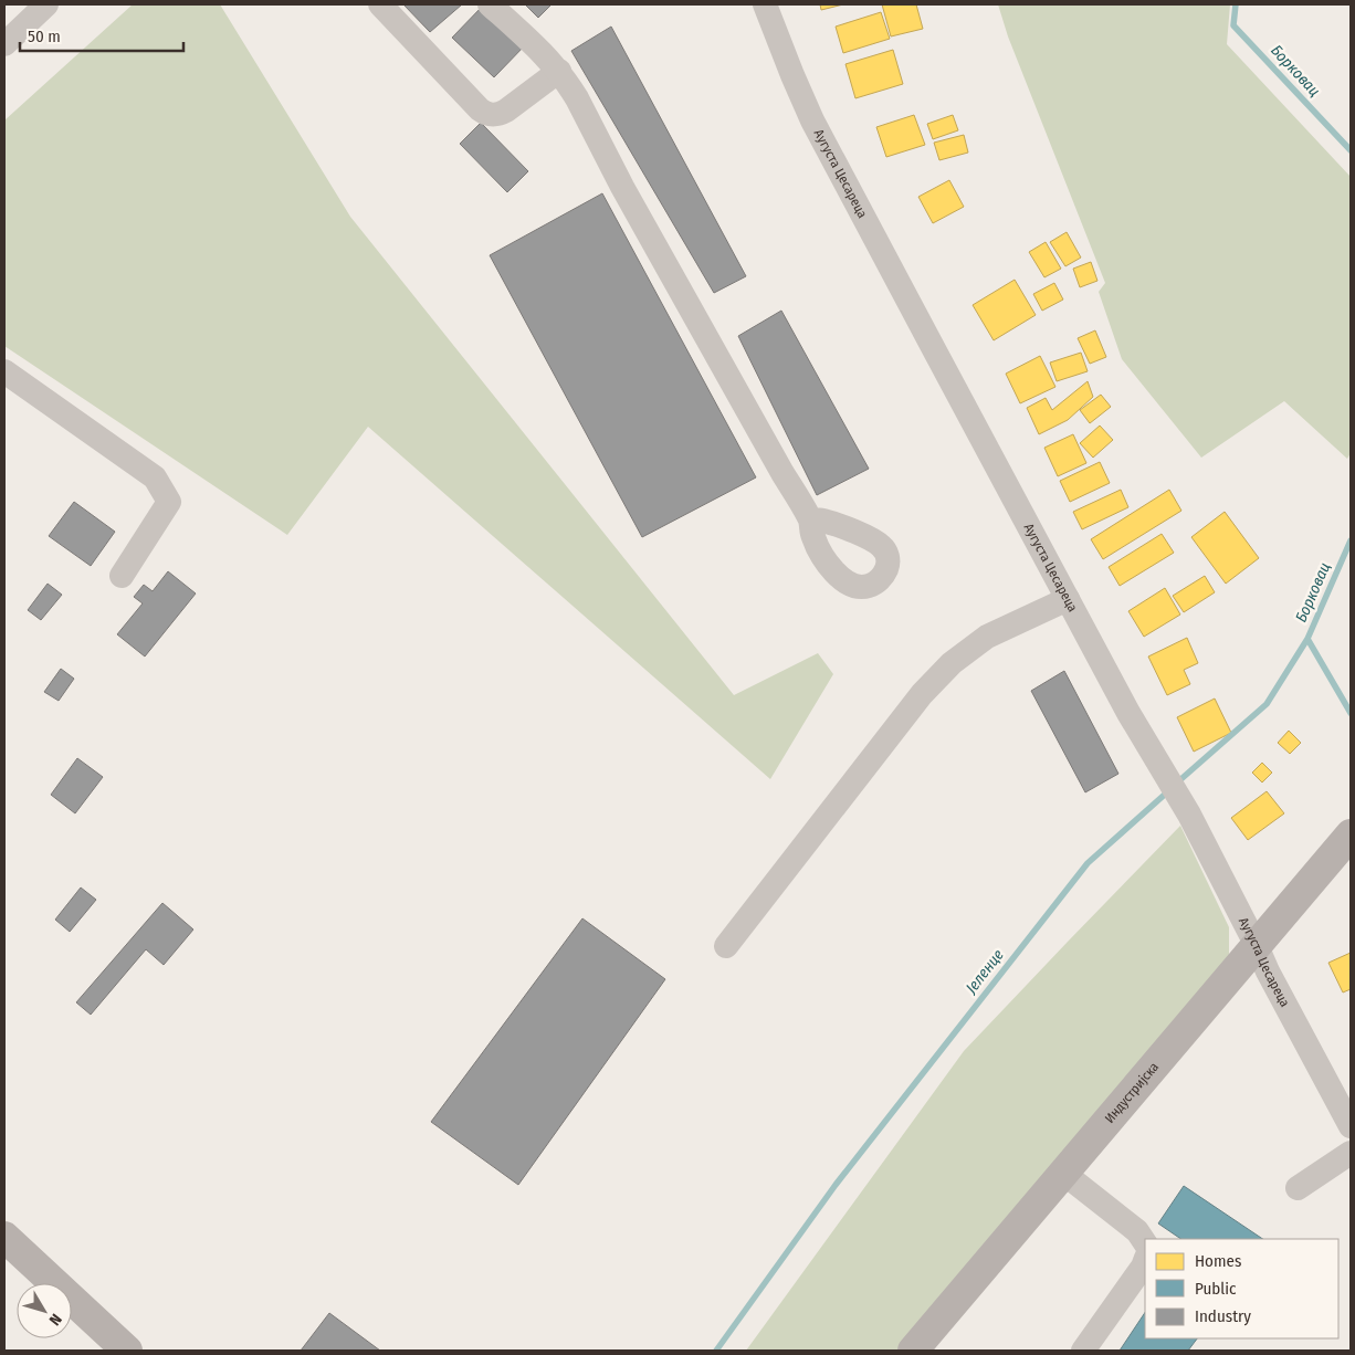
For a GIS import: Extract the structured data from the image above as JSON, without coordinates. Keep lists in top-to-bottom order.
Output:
{
  "streets": {
    "main road": ["Индустријска"],
    "street": ["Аугуста Цесареца"]
  },
  "crossings": [
    ["Аугуста Цесареца", "Индустријска"]
  ],
  "water": ["Борковац", "Јеленце"],
  "legend": ["Homes", "Public", "Industry"],
  "scale_bar": "50 m",
  "north": "bottom right"
}
